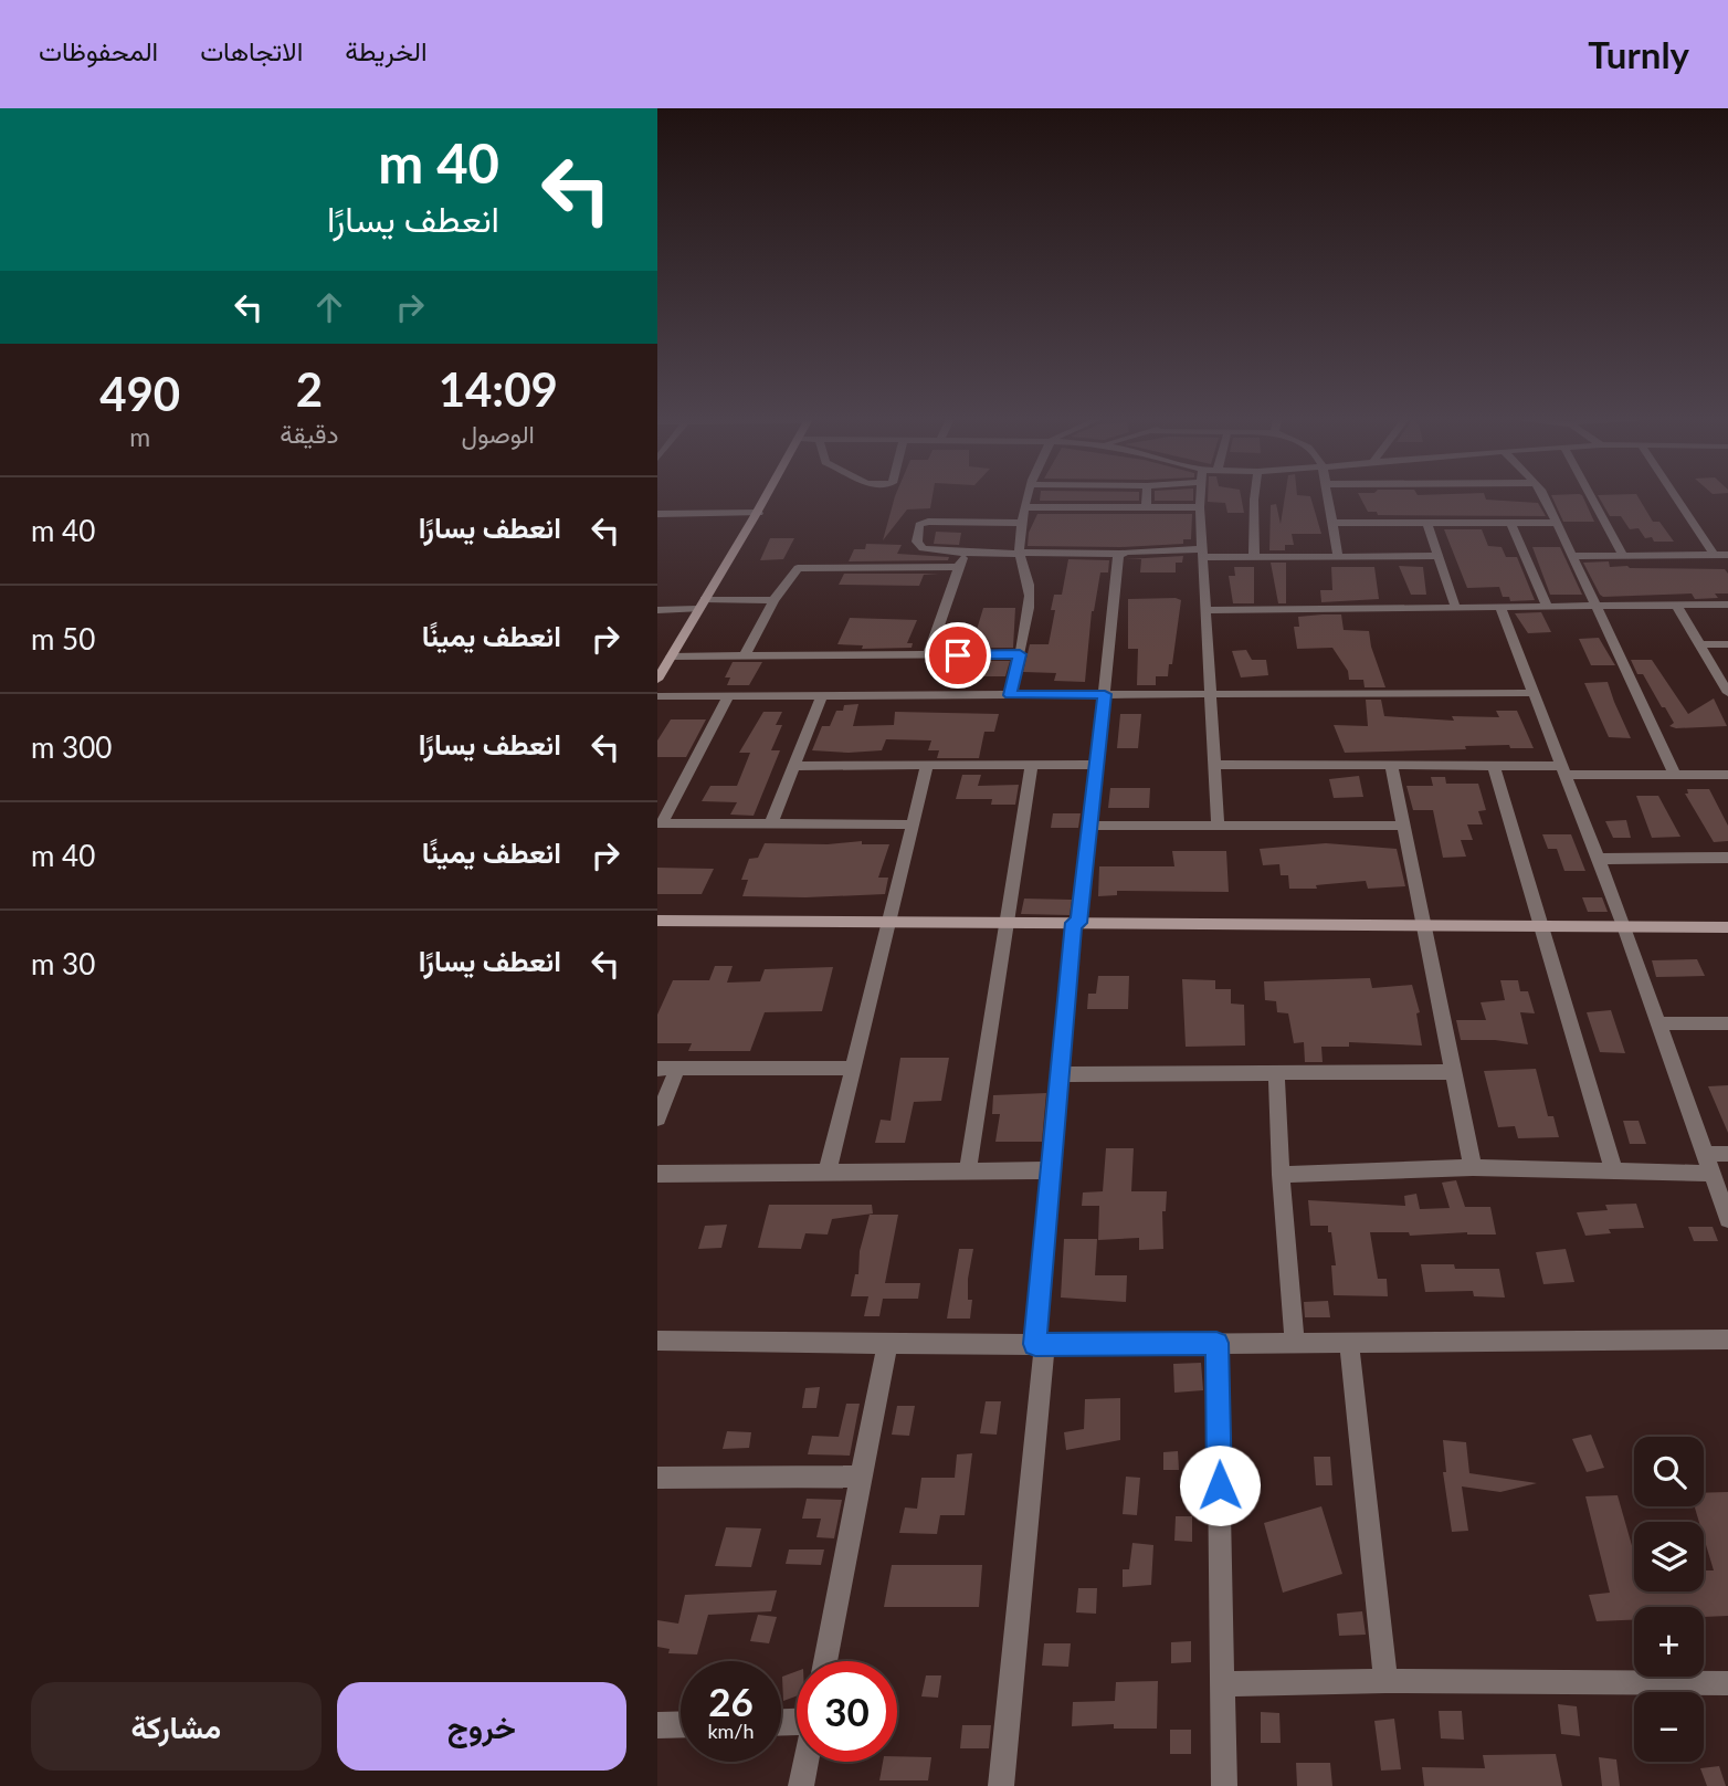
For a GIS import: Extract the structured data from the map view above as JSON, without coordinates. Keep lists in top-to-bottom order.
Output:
{
  "page": {
    "header": "Turnly",
    "nav": ["الخريطة", "الاتجاهات", "المحفوظات"],
    "turn": ["40 m", "انعطف يسارًا"],
    "eta": [
      "14:09",
      "الوصول",
      "2",
      "دقيقة",
      "490",
      "m"
    ],
    "list": [
      {
        "name": "انعطف يسارًا",
        "value": "40 m"
      },
      {
        "name": "انعطف يمينًا",
        "value": "50 m"
      },
      {
        "name": "انعطف يسارًا",
        "value": "300 m"
      },
      {
        "name": "انعطف يمينًا",
        "value": "40 m"
      },
      {
        "name": "انعطف يسارًا",
        "value": "30 m"
      }
    ],
    "map_buttons": ["+", "−"],
    "speed": "26 km/h",
    "limit": "30",
    "buttons": ["خروج", "مشاركة"]
  }
}
